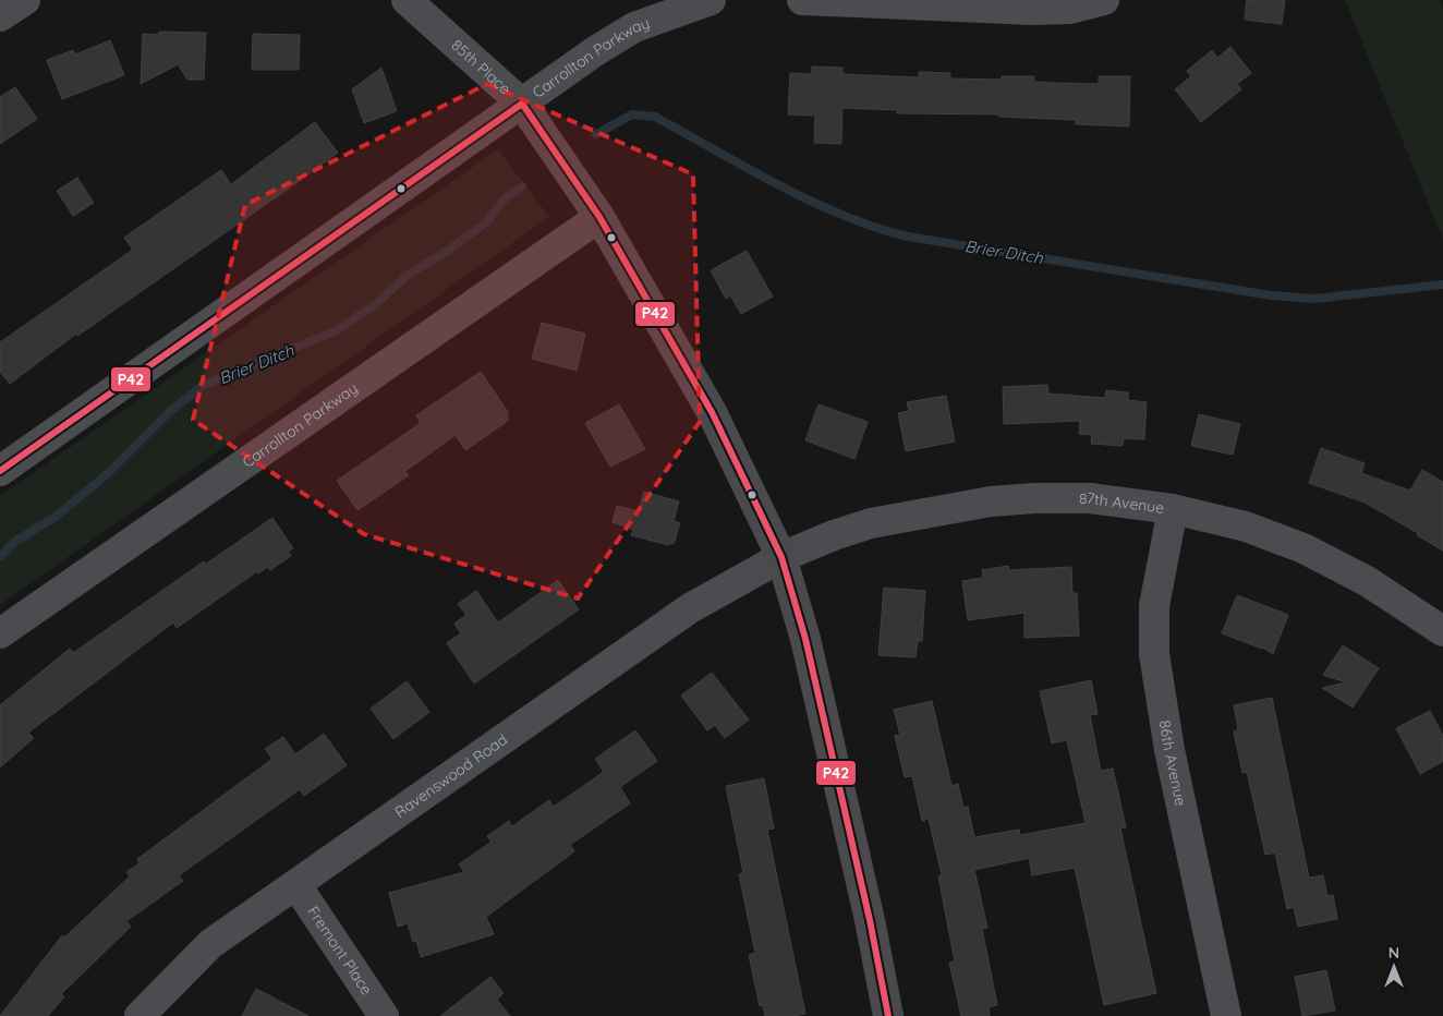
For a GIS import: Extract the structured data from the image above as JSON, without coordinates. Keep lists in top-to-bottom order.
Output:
{
  "streets": {
    "street": [
      "Carrollton Parkway",
      "85th Place",
      "87th Avenue",
      "86th Avenue",
      "Ravenswood Road",
      "Fremont Place"
    ]
  },
  "crossings": [
    ["Carrollton Parkway", "85th Place"],
    ["85th Place", "87th Avenue"],
    ["85th Place", "Ravenswood Road"],
    ["87th Avenue", "86th Avenue"],
    ["87th Avenue", "Ravenswood Road"],
    ["Ravenswood Road", "Fremont Place"]
  ],
  "water": ["Brier Ditch"],
  "lines": ["transit line P42"],
  "north": "top"
}
